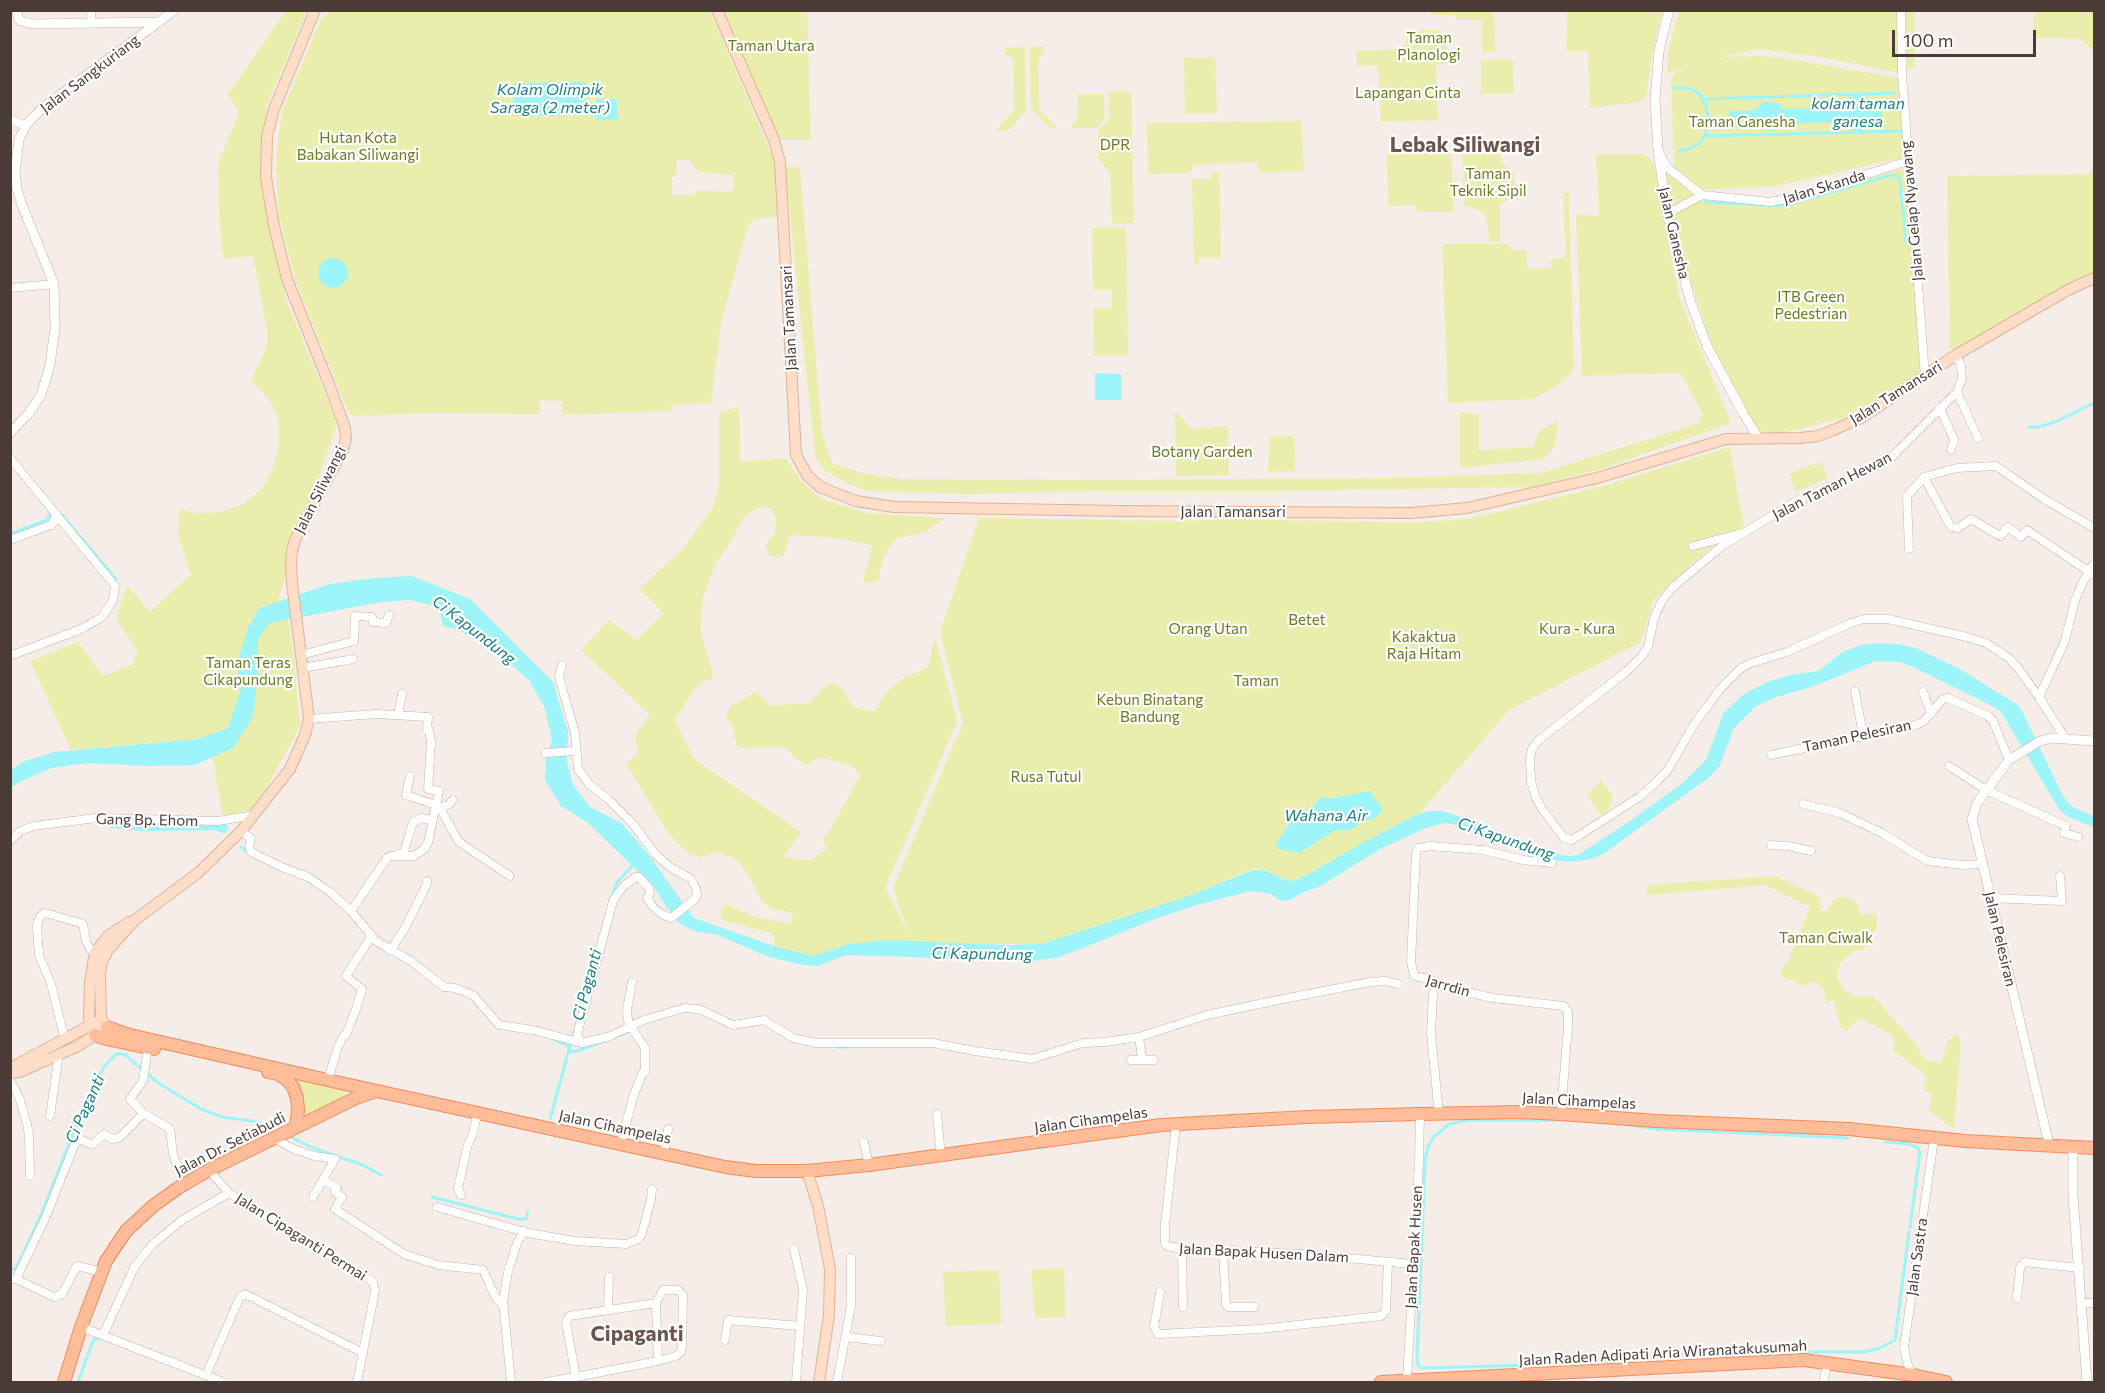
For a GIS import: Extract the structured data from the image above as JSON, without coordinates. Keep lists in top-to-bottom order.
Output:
{
  "streets": {
    "main road": [
      "Jalan Tamansari",
      "Jalan Siliwangi",
      "Jalan Cihampelas",
      "Jalan Dr. Setiabudi",
      "Jalan Raden Adipati Aria Wiranatakusumah"
    ],
    "street": [
      "Jalan Sangkuriang",
      "Jalan Skanda",
      "Jalan Gelap Nyawang",
      "Jalan Ganesha",
      "Jalan Taman Hewan",
      "Taman Pelesiran",
      "Gang Bp. Ehom",
      "Jalan Pelesiran",
      "Jarrdin",
      "Jalan Cipaganti Permai",
      "Jalan Bapak Husen",
      "Jalan Bapak Husen Dalam",
      "Jalan Sastra"
    ]
  },
  "crossings": [
    ["Jalan Skanda", "Jalan Gelap Nyawang"],
    ["Jalan Gelap Nyawang", "Jalan Tamansari"],
    ["Jalan Ganesha", "Jalan Tamansari"],
    ["Jalan Siliwangi", "Gang Bp. Ehom"],
    ["Jalan Siliwangi", "Jalan Cihampelas"],
    ["Taman Pelesiran", "Jalan Pelesiran"],
    ["Jalan Pelesiran", "Jalan Cihampelas"],
    ["Jarrdin", "Jalan Cihampelas"],
    ["Jalan Cihampelas", "Jalan Dr. Setiabudi"],
    ["Jalan Cihampelas", "Jalan Bapak Husen"],
    ["Jalan Cihampelas", "Jalan Bapak Husen Dalam"],
    ["Jalan Cihampelas", "Jalan Sastra"],
    ["Jalan Dr. Setiabudi", "Jalan Cipaganti Permai"],
    ["Jalan Bapak Husen", "Jalan Bapak Husen Dalam"],
    ["Jalan Bapak Husen", "Jalan Raden Adipati Aria Wiranatakusumah"],
    ["Jalan Sastra", "Jalan Raden Adipati Aria Wiranatakusumah"]
  ],
  "districts": ["Lebak Siliwangi", "Cipaganti"],
  "water": [
    "Kolam Olimpik Saraga (2 meter)",
    "kolam taman ganesa",
    "Ci Kapundung",
    "Wahana Air",
    "Ci Paganti"
  ],
  "parks": [
    "Taman Planologi",
    "Taman Utara",
    "Lapangan Cinta",
    "Taman Ganesha",
    "Hutan Kota Babakan Siliwangi",
    "DPR",
    "Taman Teknik Sipil",
    "ITB Green Pedestrian",
    "Botany Garden",
    "Betet",
    "Orang Utan",
    "Kura - Kura",
    "Kakaktua Raja Hitam",
    "Taman Teras Cikapundung",
    "Taman",
    "Kebun Binatang Bandung",
    "Rusa Tutul",
    "Taman Ciwalk"
  ],
  "scale_bar": "100 m"
}
